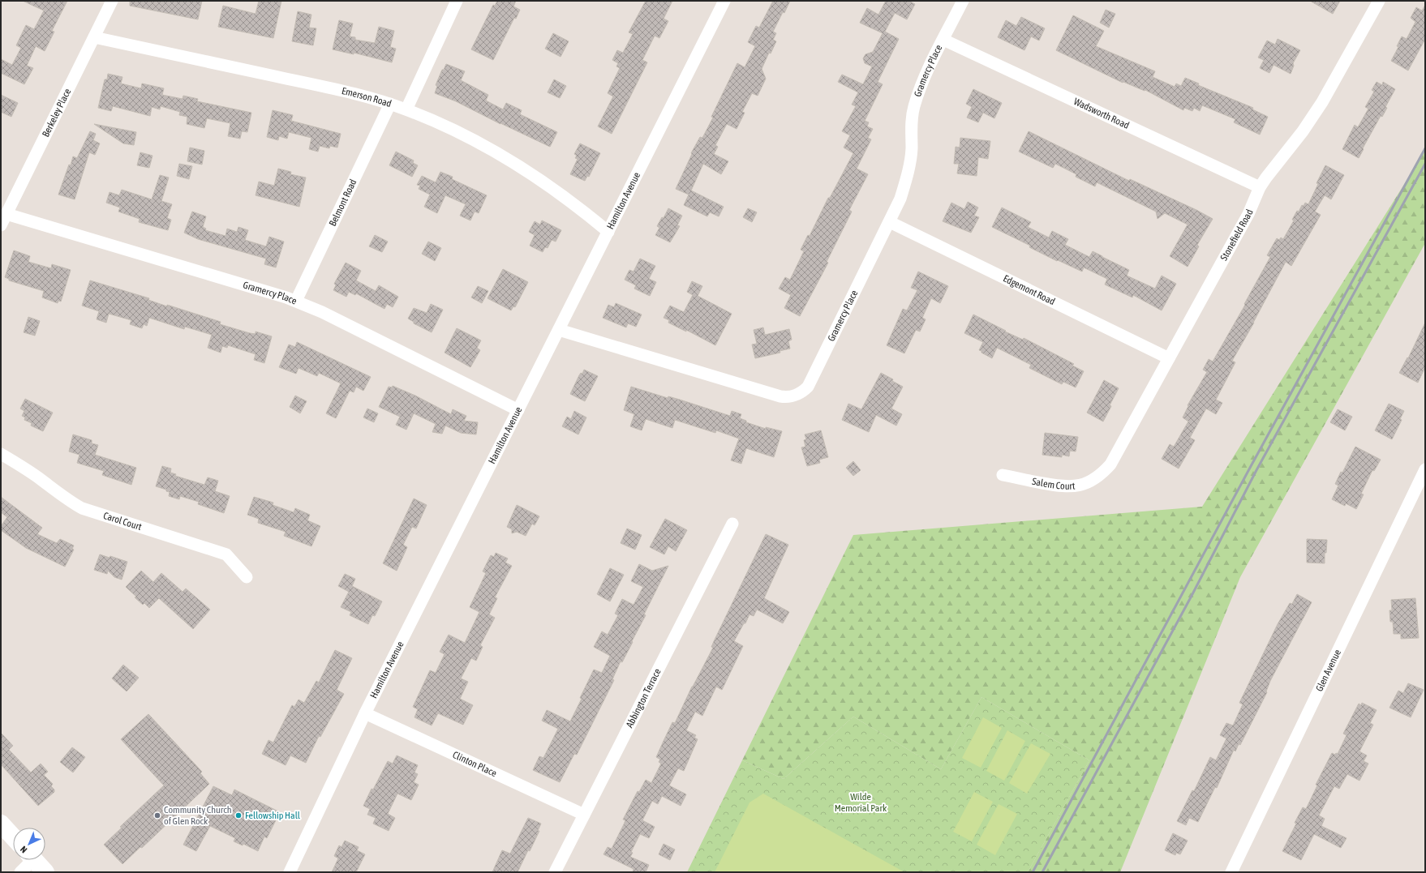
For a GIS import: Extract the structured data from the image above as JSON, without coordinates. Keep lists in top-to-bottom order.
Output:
{
  "streets": {
    "street": [
      "Gramercy Place",
      "Emerson Road",
      "Berkeley Place",
      "Wadsworth Road",
      "Hamilton Avenue",
      "Belmont Road",
      "Stonefield Road",
      "Edgemont Road",
      "Salem Court",
      "Carol Court",
      "Glen Avenue",
      "Abbington Terrace",
      "Clinton Place"
    ]
  },
  "crossings": [
    ["Gramercy Place", "Berkeley Place"],
    ["Gramercy Place", "Wadsworth Road"],
    ["Gramercy Place", "Hamilton Avenue"],
    ["Gramercy Place", "Belmont Road"],
    ["Gramercy Place", "Edgemont Road"],
    ["Emerson Road", "Berkeley Place"],
    ["Emerson Road", "Hamilton Avenue"],
    ["Emerson Road", "Belmont Road"],
    ["Wadsworth Road", "Stonefield Road"],
    ["Hamilton Avenue", "Clinton Place"],
    ["Stonefield Road", "Edgemont Road"],
    ["Stonefield Road", "Salem Court"],
    ["Abbington Terrace", "Clinton Place"]
  ],
  "parks": ["Wilde Memorial Park"],
  "places": ["Community Church of Glen Rock", "Fellowship Hall"],
  "north": "bottom left"
}
